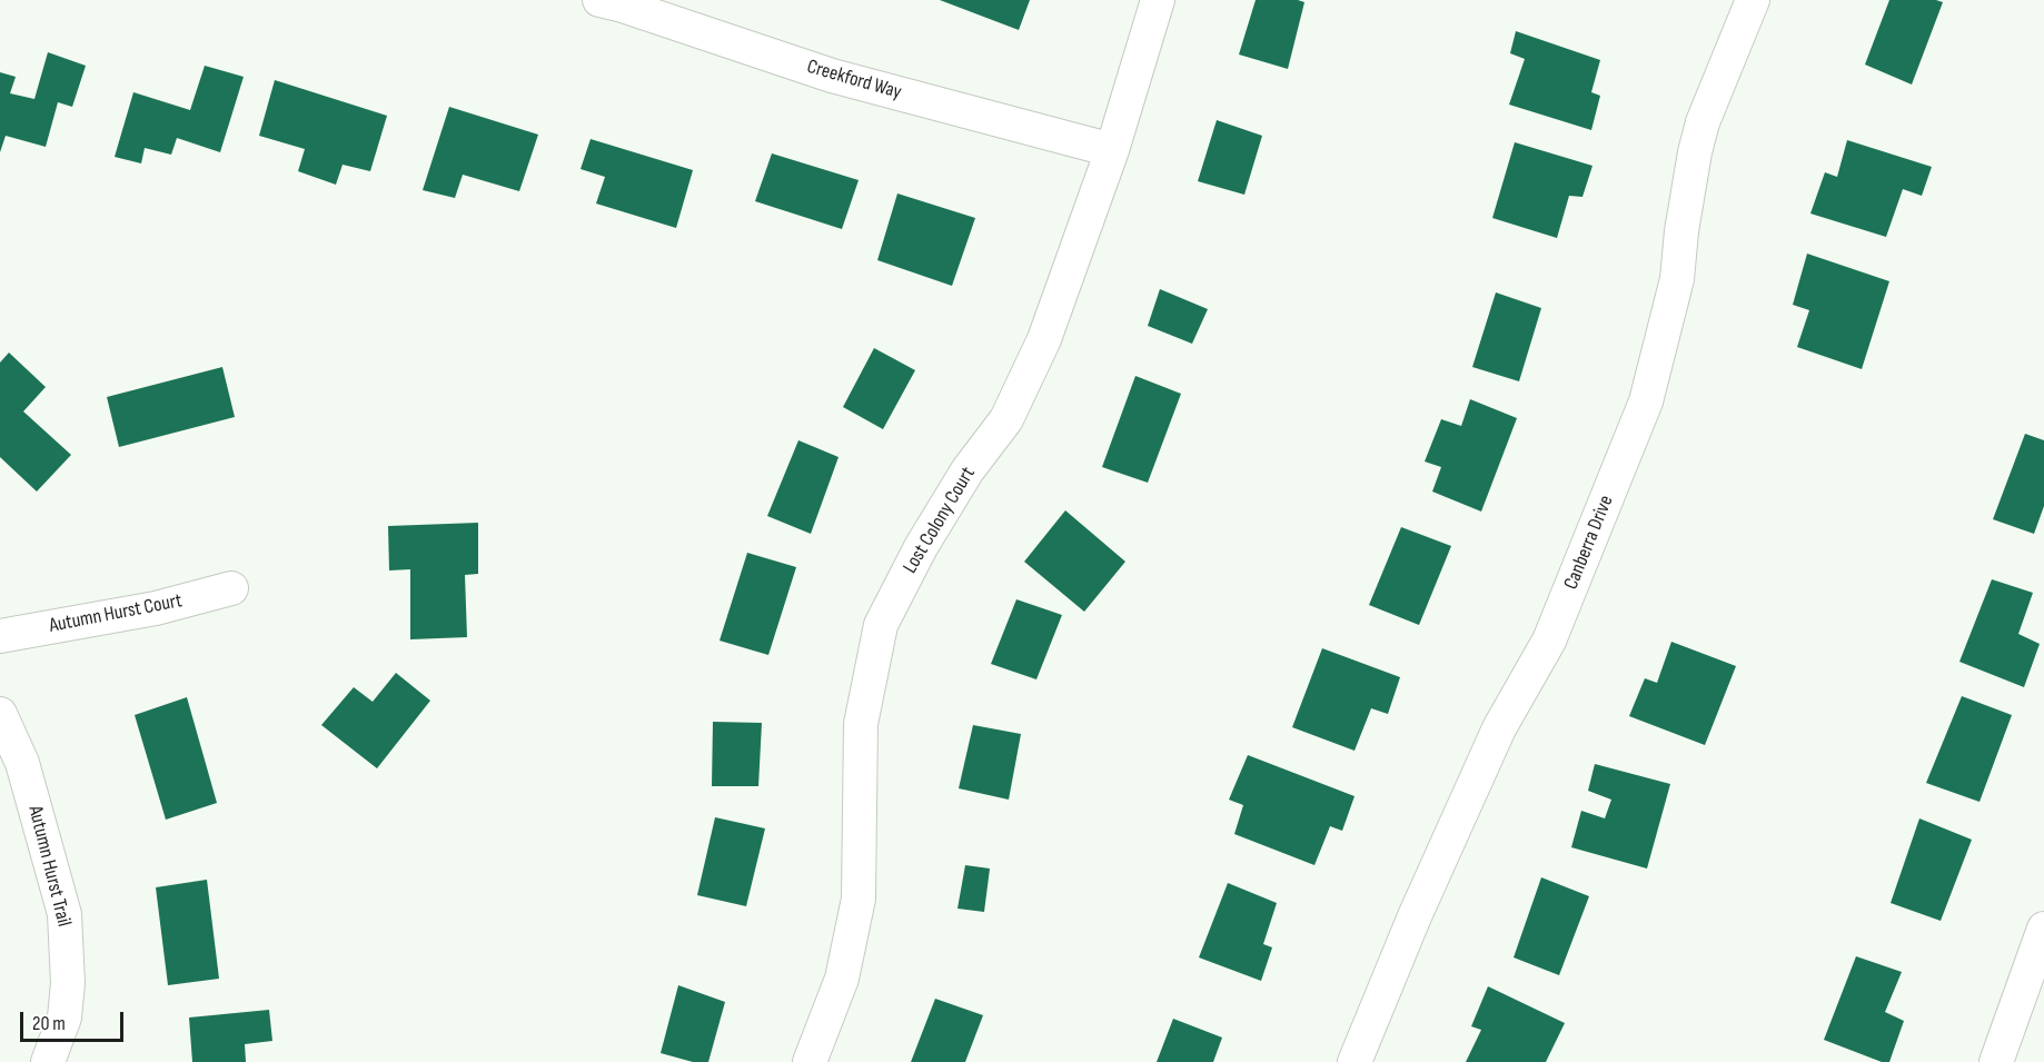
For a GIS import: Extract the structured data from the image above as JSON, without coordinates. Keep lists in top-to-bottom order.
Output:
{
  "streets": {
    "street": [
      "Creekford Way",
      "Lost Colony Court",
      "Canberra Drive",
      "Autumn Hurst Court",
      "Autumn Hurst Trail"
    ]
  },
  "crossings": [
    ["Creekford Way", "Lost Colony Court"]
  ],
  "scale_bar": "20 m"
}
